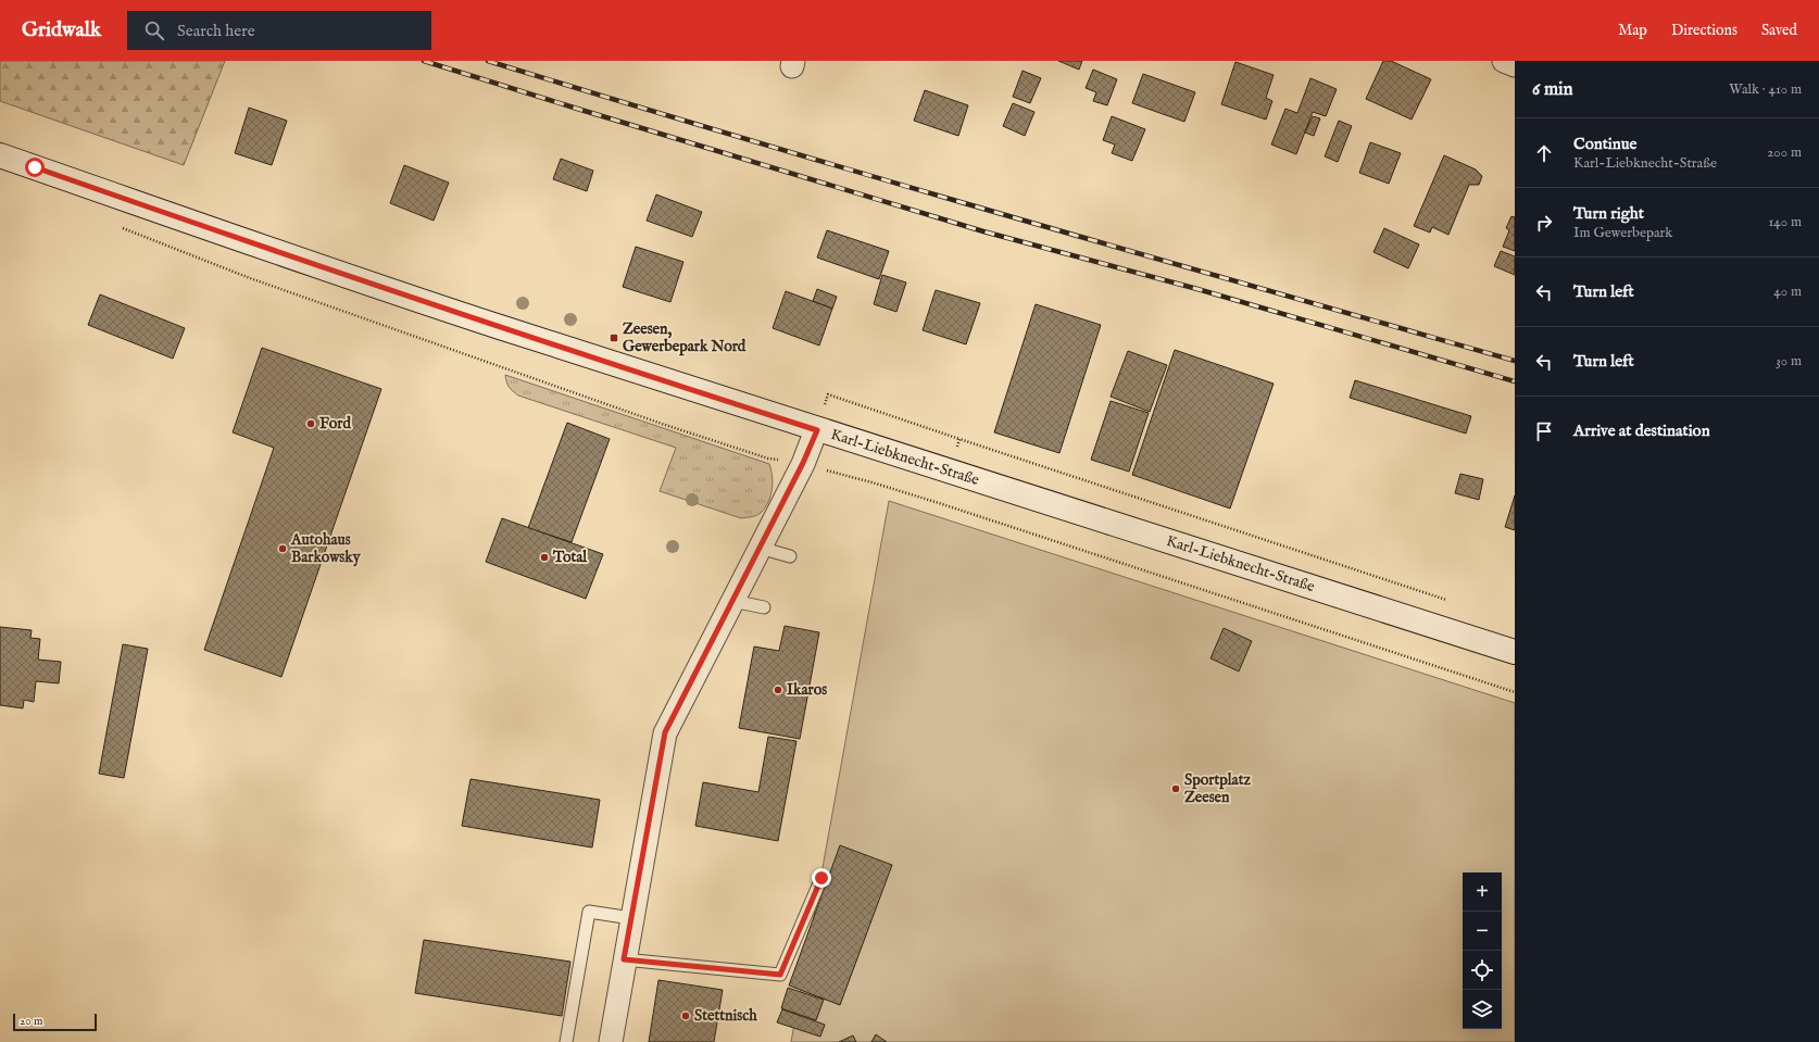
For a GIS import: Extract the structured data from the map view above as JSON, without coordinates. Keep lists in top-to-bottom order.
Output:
{
  "streets": {
    "street": ["Karl-Liebknecht-Straße"]
  },
  "places": {
    "transit": ["Zeesen, Gewerbepark Nord"],
    "other": [
      "Ford",
      "Autohaus Barkowsky",
      "Total",
      "Ikaros",
      "Sportplatz Zeesen",
      "Stettnisch"
    ]
  },
  "scale_bar": "20 m",
  "page": {
    "header": "Gridwalk",
    "search": "Search here",
    "nav": ["Map", "Directions", "Saved"],
    "heading": ["6 min", "Walk · 410 m"],
    "list": [
      ["Continue", "Karl-Liebknecht-Straße", "200 m"],
      ["Turn right", "Im Gewerbepark", "140 m"],
      ["Turn left", "40 m"],
      ["Turn left", "30 m"],
      "Arrive at destination"
    ],
    "map_buttons": ["+", "−"],
    "scale": "20 m"
  }
}
